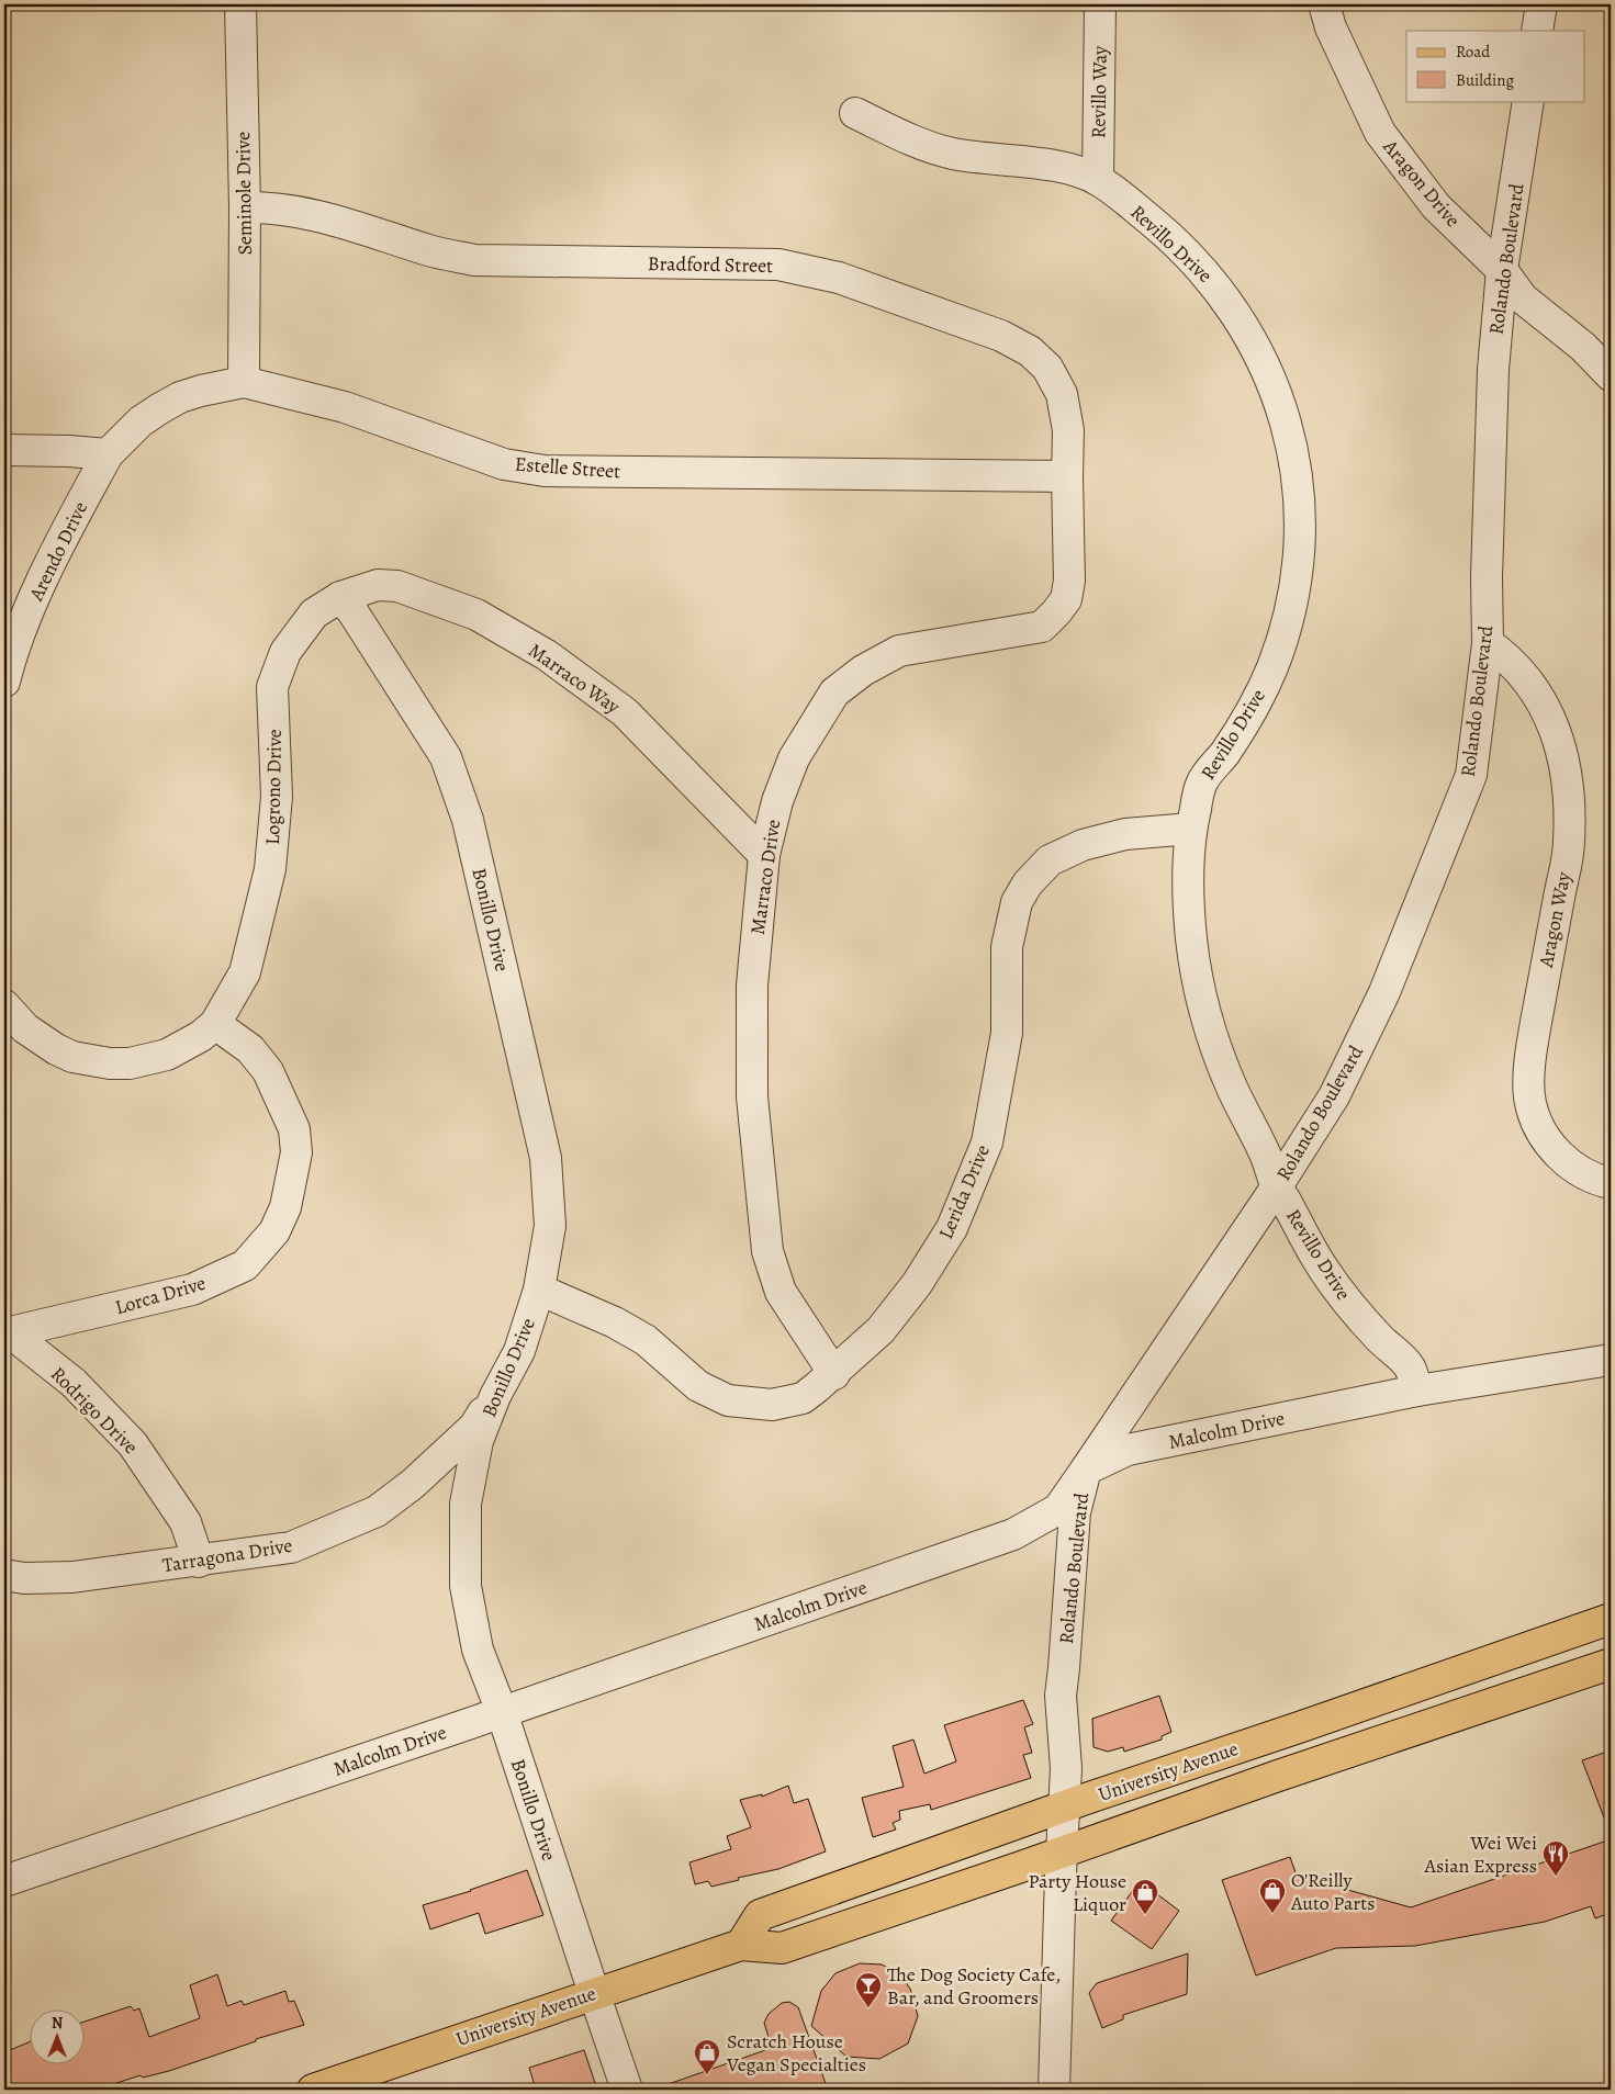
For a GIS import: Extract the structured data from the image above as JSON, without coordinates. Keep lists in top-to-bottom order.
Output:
{
  "streets": {
    "main road": ["University Avenue"],
    "street": [
      "Revillo Way",
      "Aragon Drive",
      "Seminole Drive",
      "Revillo Drive",
      "Rolando Boulevard",
      "Bradford Street",
      "Estelle Street",
      "Arendo Drive",
      "Marraco Way",
      "Logrono Drive",
      "Marraco Drive",
      "Bonillo Drive",
      "Aragon Way",
      "Lerida Drive",
      "Lorca Drive",
      "Rodrigo Drive",
      "Malcolm Drive",
      "Tarragona Drive"
    ]
  },
  "crossings": [
    ["Revillo Way", "Revillo Drive"],
    ["Aragon Drive", "Rolando Boulevard"],
    ["Seminole Drive", "Bradford Street"],
    ["Seminole Drive", "Estelle Street"],
    ["Revillo Drive", "Rolando Boulevard"],
    ["Revillo Drive", "Lerida Drive"],
    ["Revillo Drive", "Malcolm Drive"],
    ["Rolando Boulevard", "Aragon Way"],
    ["Rolando Boulevard", "Malcolm Drive"],
    ["Rolando Boulevard", "University Avenue"],
    ["Bradford Street", "Estelle Street"],
    ["Bradford Street", "Marraco Drive"],
    ["Estelle Street", "Arendo Drive"],
    ["Estelle Street", "Marraco Drive"],
    ["Marraco Way", "Logrono Drive"],
    ["Marraco Way", "Marraco Drive"],
    ["Marraco Way", "Bonillo Drive"],
    ["Logrono Drive", "Bonillo Drive"],
    ["Logrono Drive", "Lorca Drive"],
    ["Marraco Drive", "Lerida Drive"],
    ["Bonillo Drive", "Lerida Drive"],
    ["Bonillo Drive", "Malcolm Drive"],
    ["Bonillo Drive", "Tarragona Drive"],
    ["Bonillo Drive", "University Avenue"],
    ["Lorca Drive", "Rodrigo Drive"],
    ["Rodrigo Drive", "Tarragona Drive"]
  ],
  "places": {
    "restaurant": ["Wei Wei Asian Express"],
    "shop": ["O'Reilly Auto Parts", "Party House Liquor", "Scratch House Vegan Specialties"],
    "bar": ["The Dog Society Cafe, Bar, and Groomers"]
  },
  "legend": ["Road", "Building"],
  "north": "top"
}
